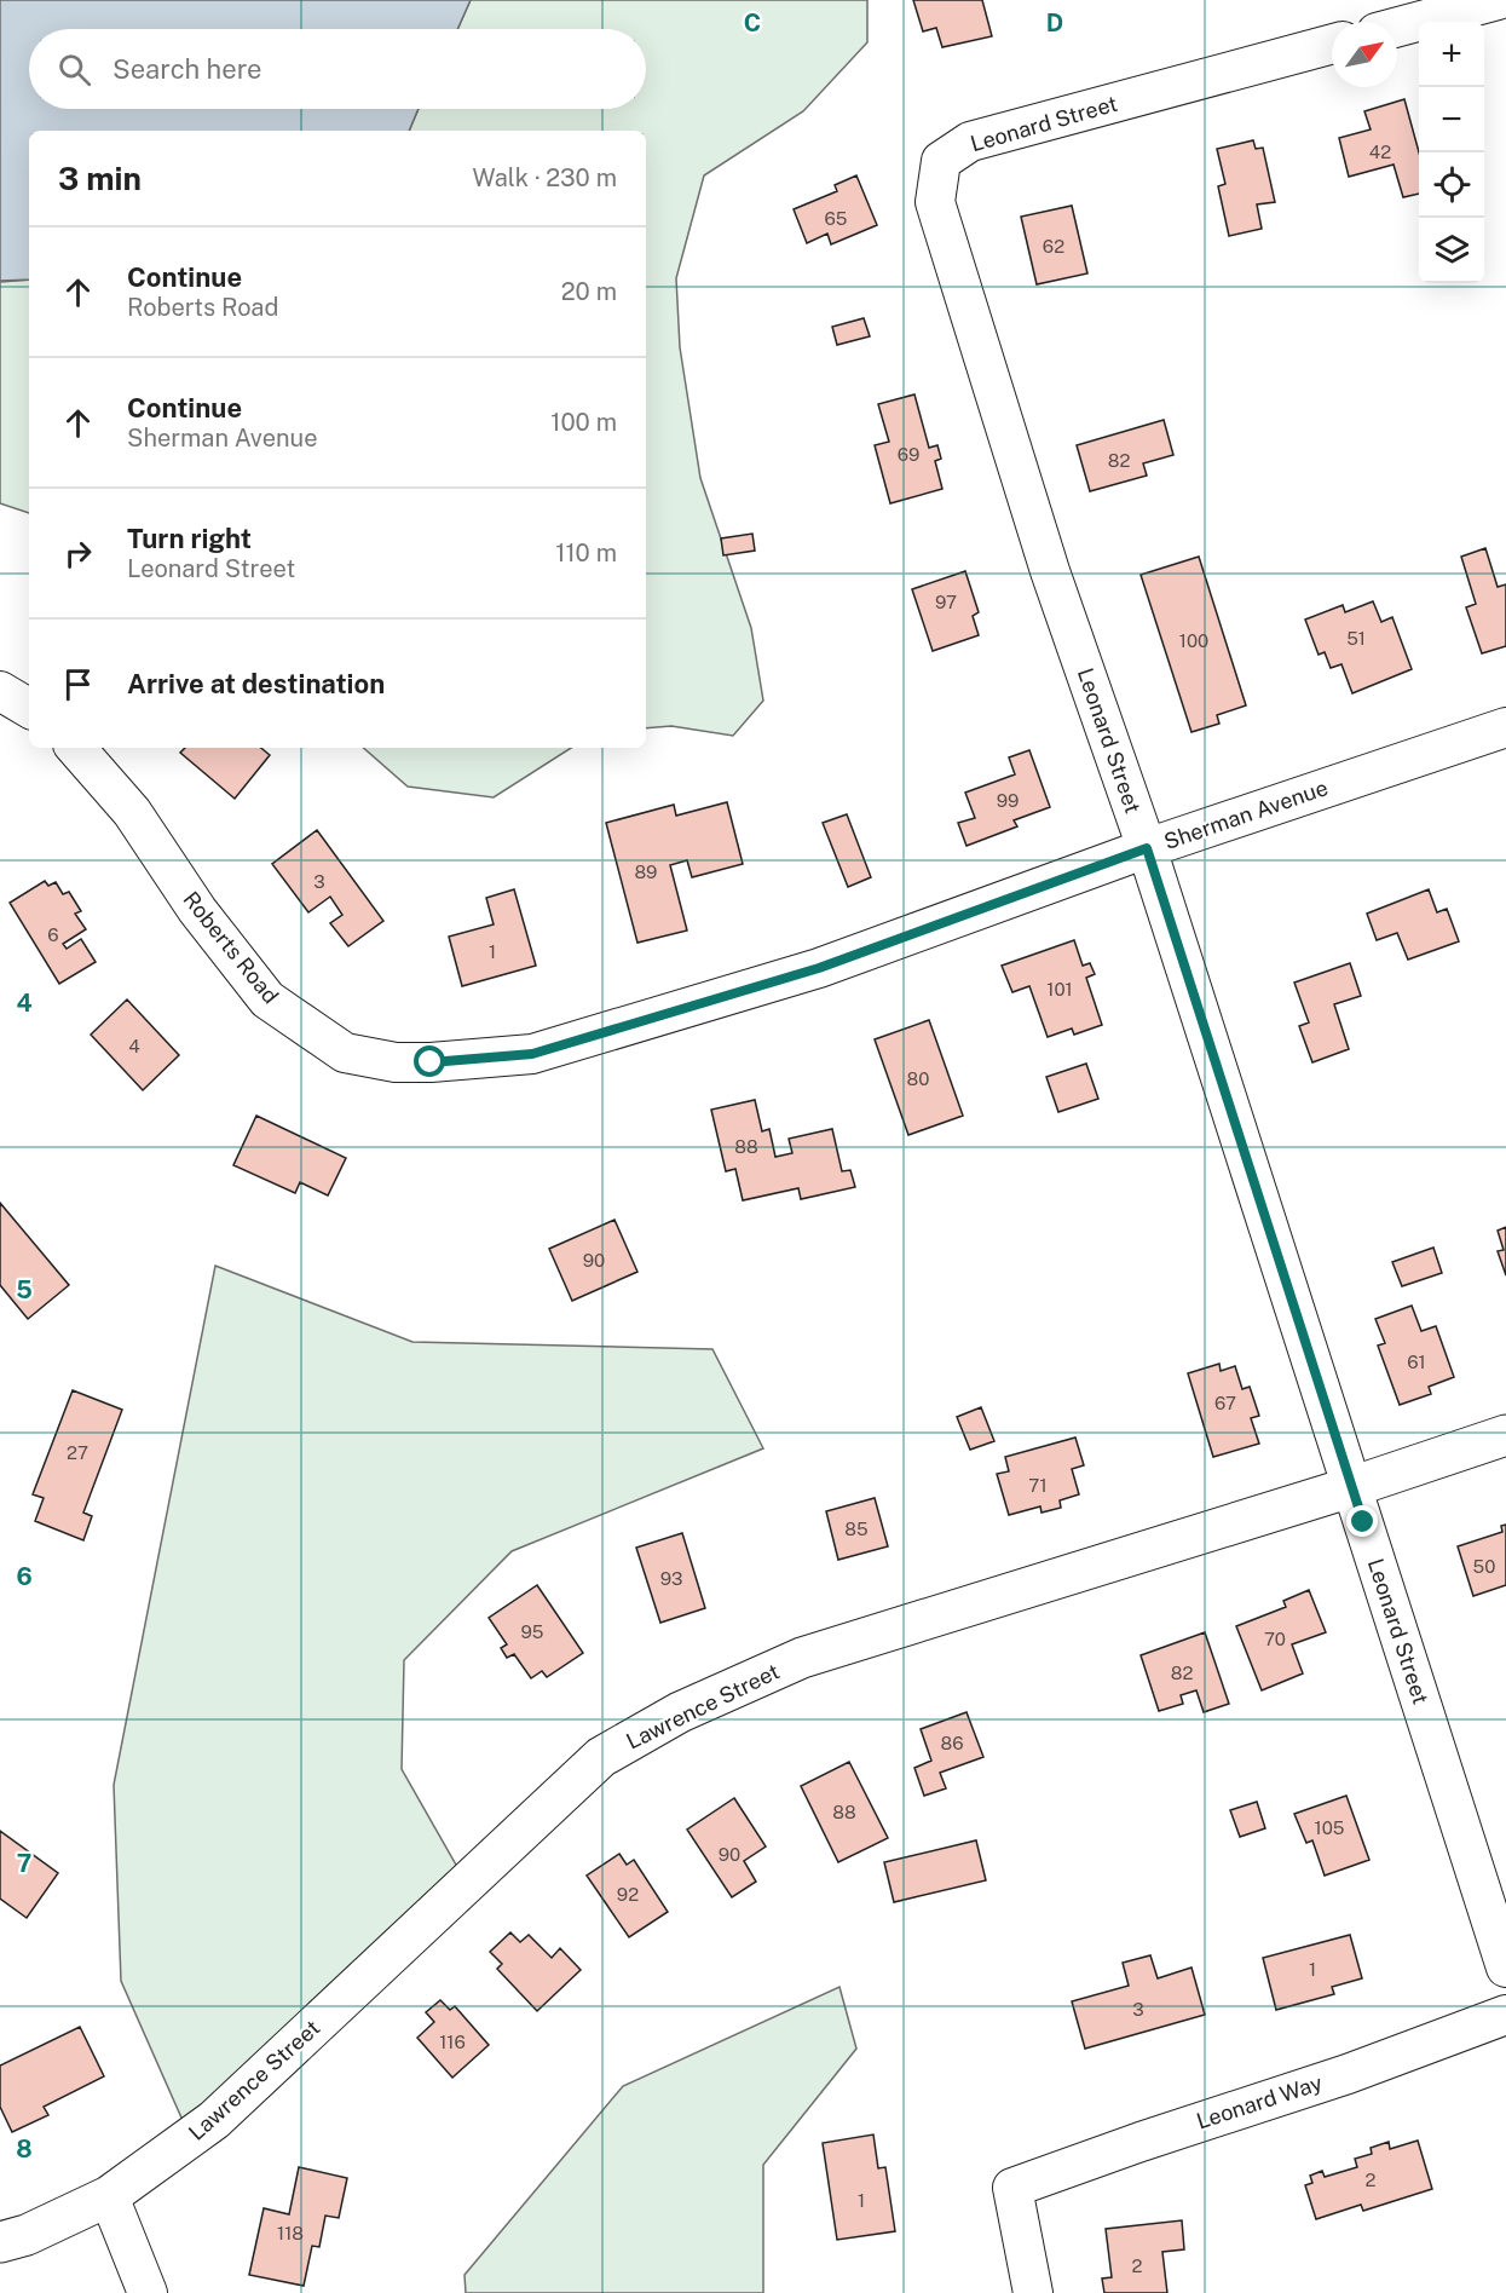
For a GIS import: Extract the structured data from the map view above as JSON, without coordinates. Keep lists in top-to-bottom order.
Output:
{
  "streets": {
    "street": [
      "Leonard Street",
      "Sherman Avenue",
      "Roberts Road",
      "Lawrence Street",
      "Leonard Way"
    ]
  },
  "crossings": [
    ["Leonard Street", "Sherman Avenue"],
    ["Leonard Street", "Lawrence Street"],
    ["Sherman Avenue", "Roberts Road"]
  ],
  "house_numbers": [
    "42",
    "65",
    "62",
    "69",
    "82",
    "97",
    "51",
    "100",
    "99",
    "89",
    "3",
    "6",
    "1",
    "101",
    "4",
    "80",
    "88",
    "90",
    "61",
    "67",
    "27",
    "71",
    "85",
    "50",
    "93",
    "95",
    "70",
    "82",
    "86",
    "88",
    "105",
    "90",
    "92",
    "1",
    "3",
    "116",
    "2",
    "1",
    "118",
    "2"
  ],
  "north": "top right",
  "page": {
    "map_buttons": ["+", "−"],
    "search": "Search here",
    "heading": ["3 min", "Walk · 230 m"],
    "list": [
      ["Continue", "Roberts Road", "20 m"],
      ["Continue", "Sherman Avenue", "100 m"],
      ["Turn right", "Leonard Street", "110 m"],
      "Arrive at destination"
    ]
  },
  "grid": {
    "columns": ["C", "D"],
    "rows": [
      "4",
      "5",
      "6",
      "7",
      "8"
    ]
  }
}
